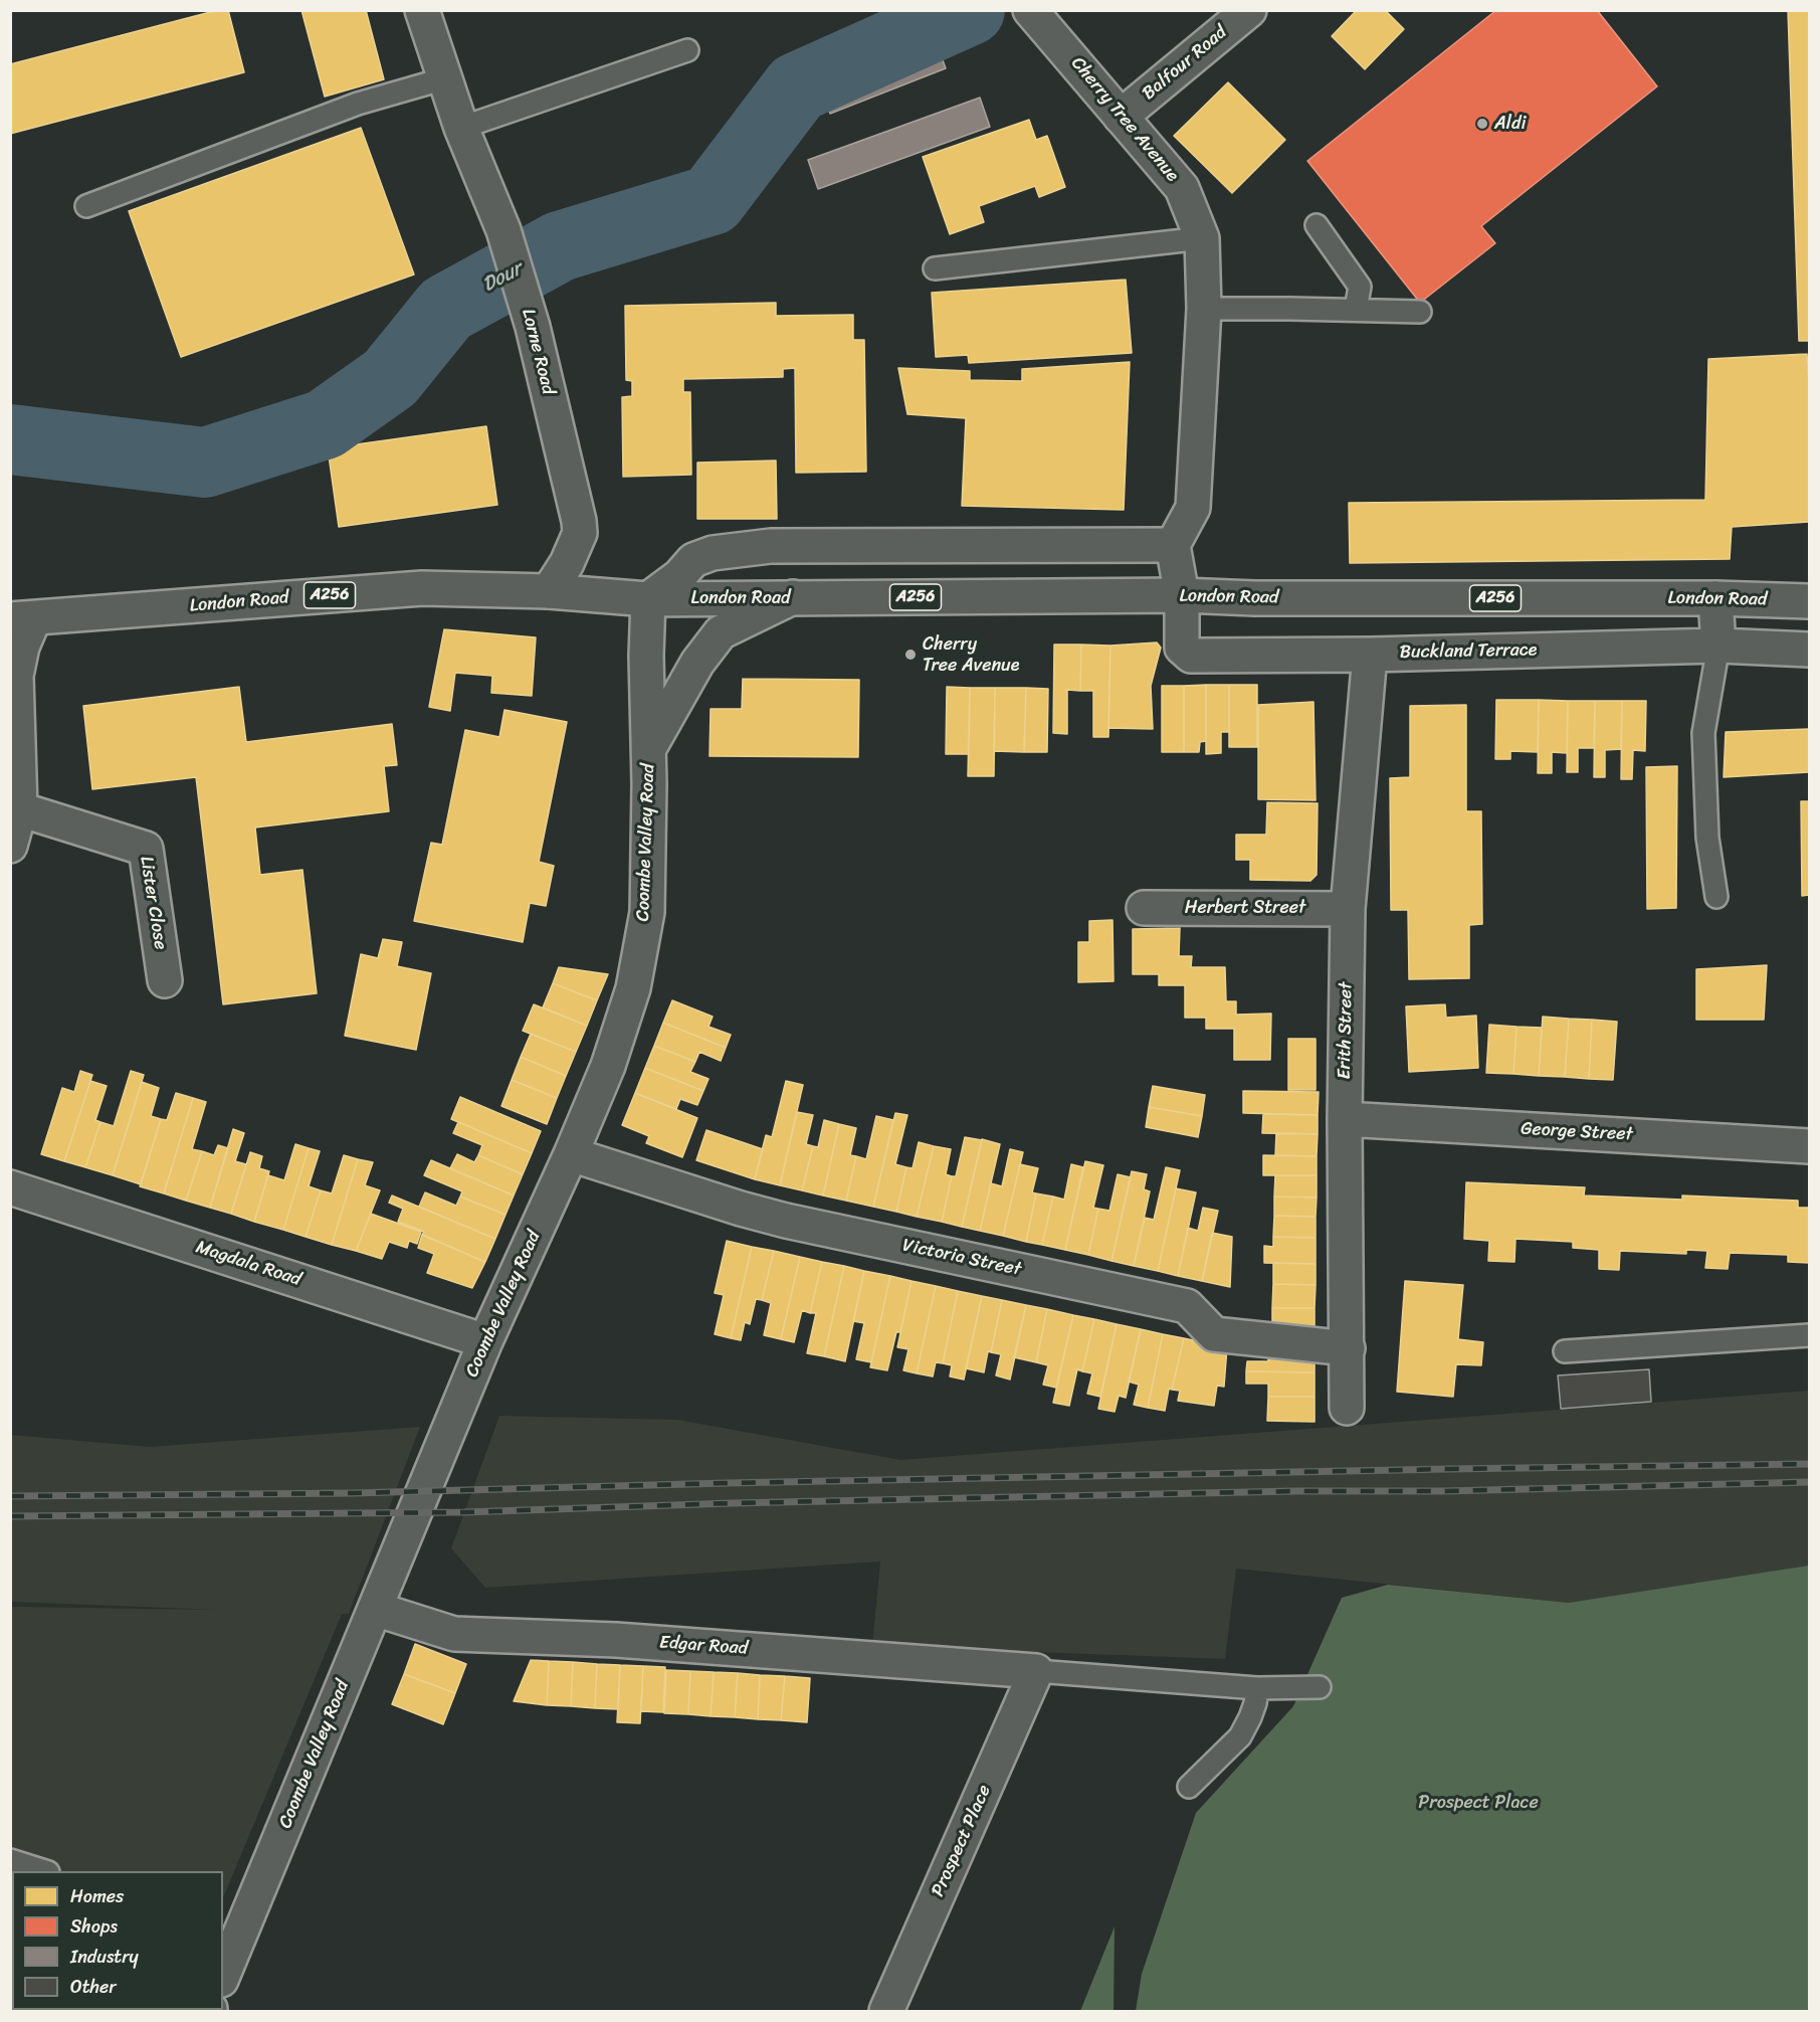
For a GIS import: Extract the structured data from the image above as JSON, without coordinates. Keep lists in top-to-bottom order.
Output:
{
  "streets": {
    "street": [
      "Balfour Road",
      "Cherry Tree Avenue",
      "Lorne Road",
      "A256",
      "London Road",
      "Buckland Terrace",
      "Coombe Valley Road",
      "Lister Close",
      "Herbert Street",
      "Erith Street",
      "George Street",
      "Victoria Street",
      "Magdala Road",
      "Edgar Road",
      "Prospect Place"
    ]
  },
  "crossings": [
    ["Balfour Road", "Cherry Tree Avenue"],
    ["Cherry Tree Avenue", "London Road"],
    ["Lorne Road", "London Road"],
    ["London Road", "Buckland Terrace"],
    ["London Road", "Coombe Valley Road"],
    ["Buckland Terrace", "Erith Street"],
    ["Coombe Valley Road", "Victoria Street"],
    ["Coombe Valley Road", "Magdala Road"],
    ["Coombe Valley Road", "Edgar Road"],
    ["Herbert Street", "Erith Street"],
    ["Erith Street", "George Street"],
    ["Erith Street", "Victoria Street"],
    ["Edgar Road", "Prospect Place"]
  ],
  "water": ["Dour"],
  "parks": ["Prospect Place"],
  "places": ["Aldi", "Cherry Tree Avenue"],
  "legend": [
    "Homes",
    "Shops",
    "Industry",
    "Other"
  ]
}
